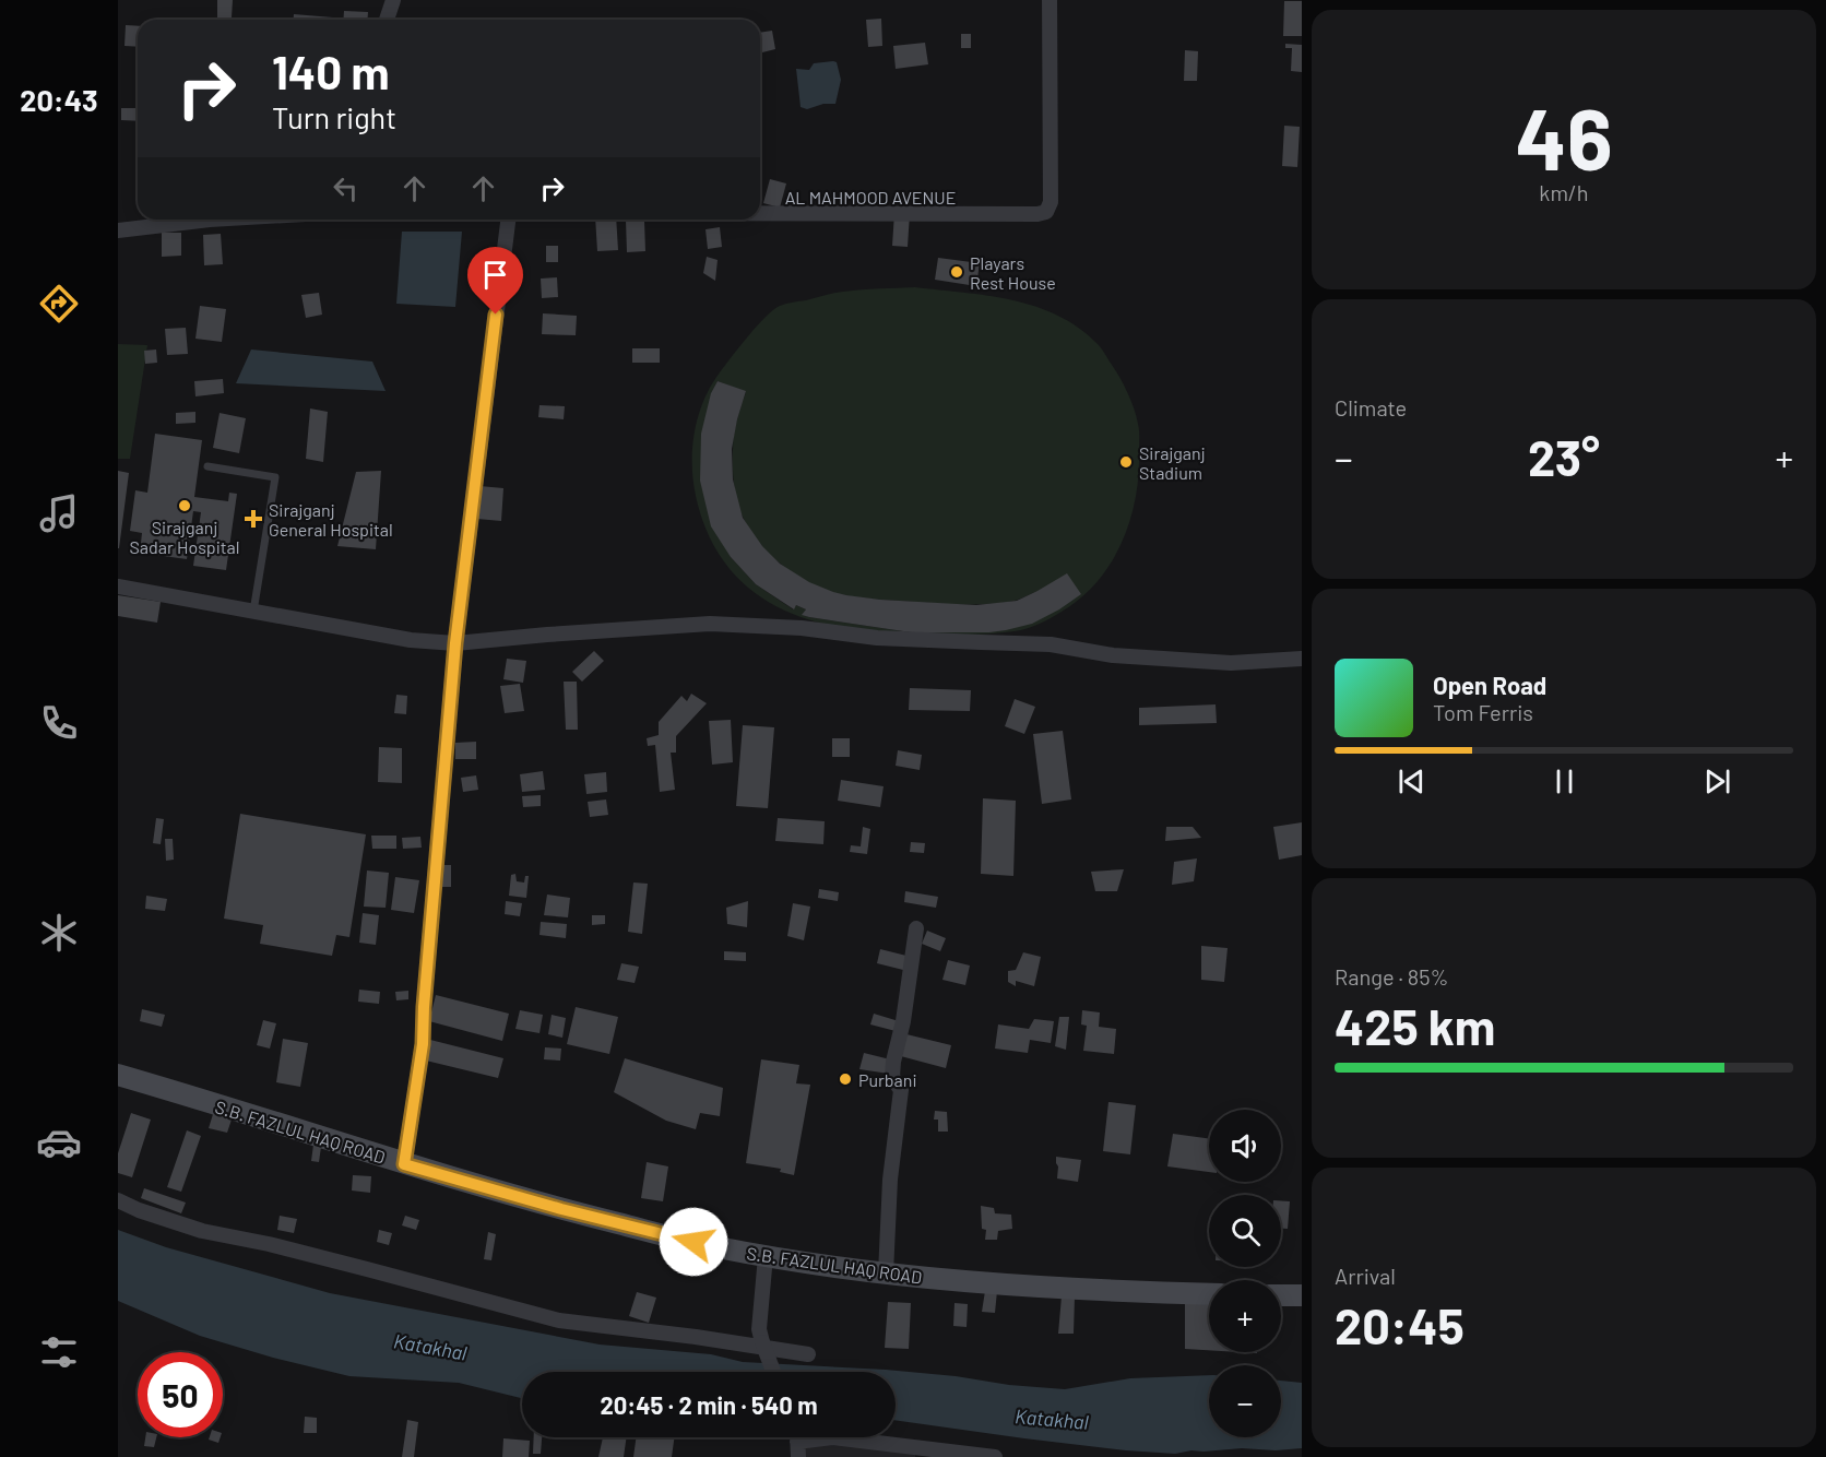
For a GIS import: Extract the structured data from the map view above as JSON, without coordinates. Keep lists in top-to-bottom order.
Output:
{
  "streets": {
    "main road": ["S.B. FAZLUL HAQ ROAD"],
    "street": ["AL MAHMOOD AVENUE"]
  },
  "water": ["Katakhal"],
  "places": {
    "other": [
      "Playars Rest House",
      "Sirajganj Stadium",
      "Sirajganj Sadar Hospital",
      "Purbani"
    ],
    "health": ["Sirajganj General Hospital"]
  },
  "page": {
    "tabs": "20:43",
    "tile": [
      ["46", "km/h"],
      "Climate",
      ["Range · 85%", "425 km"],
      ["Arrival", "20:45"]
    ],
    "turn": ["140 m", "Turn right"],
    "heat": ["−", "23°", "+"],
    "song": ["Open Road", "Tom Ferris"],
    "map_buttons": ["+", "−"],
    "limit": "50",
    "trip": "20:45 · 2 min · 540 m"
  }
}
